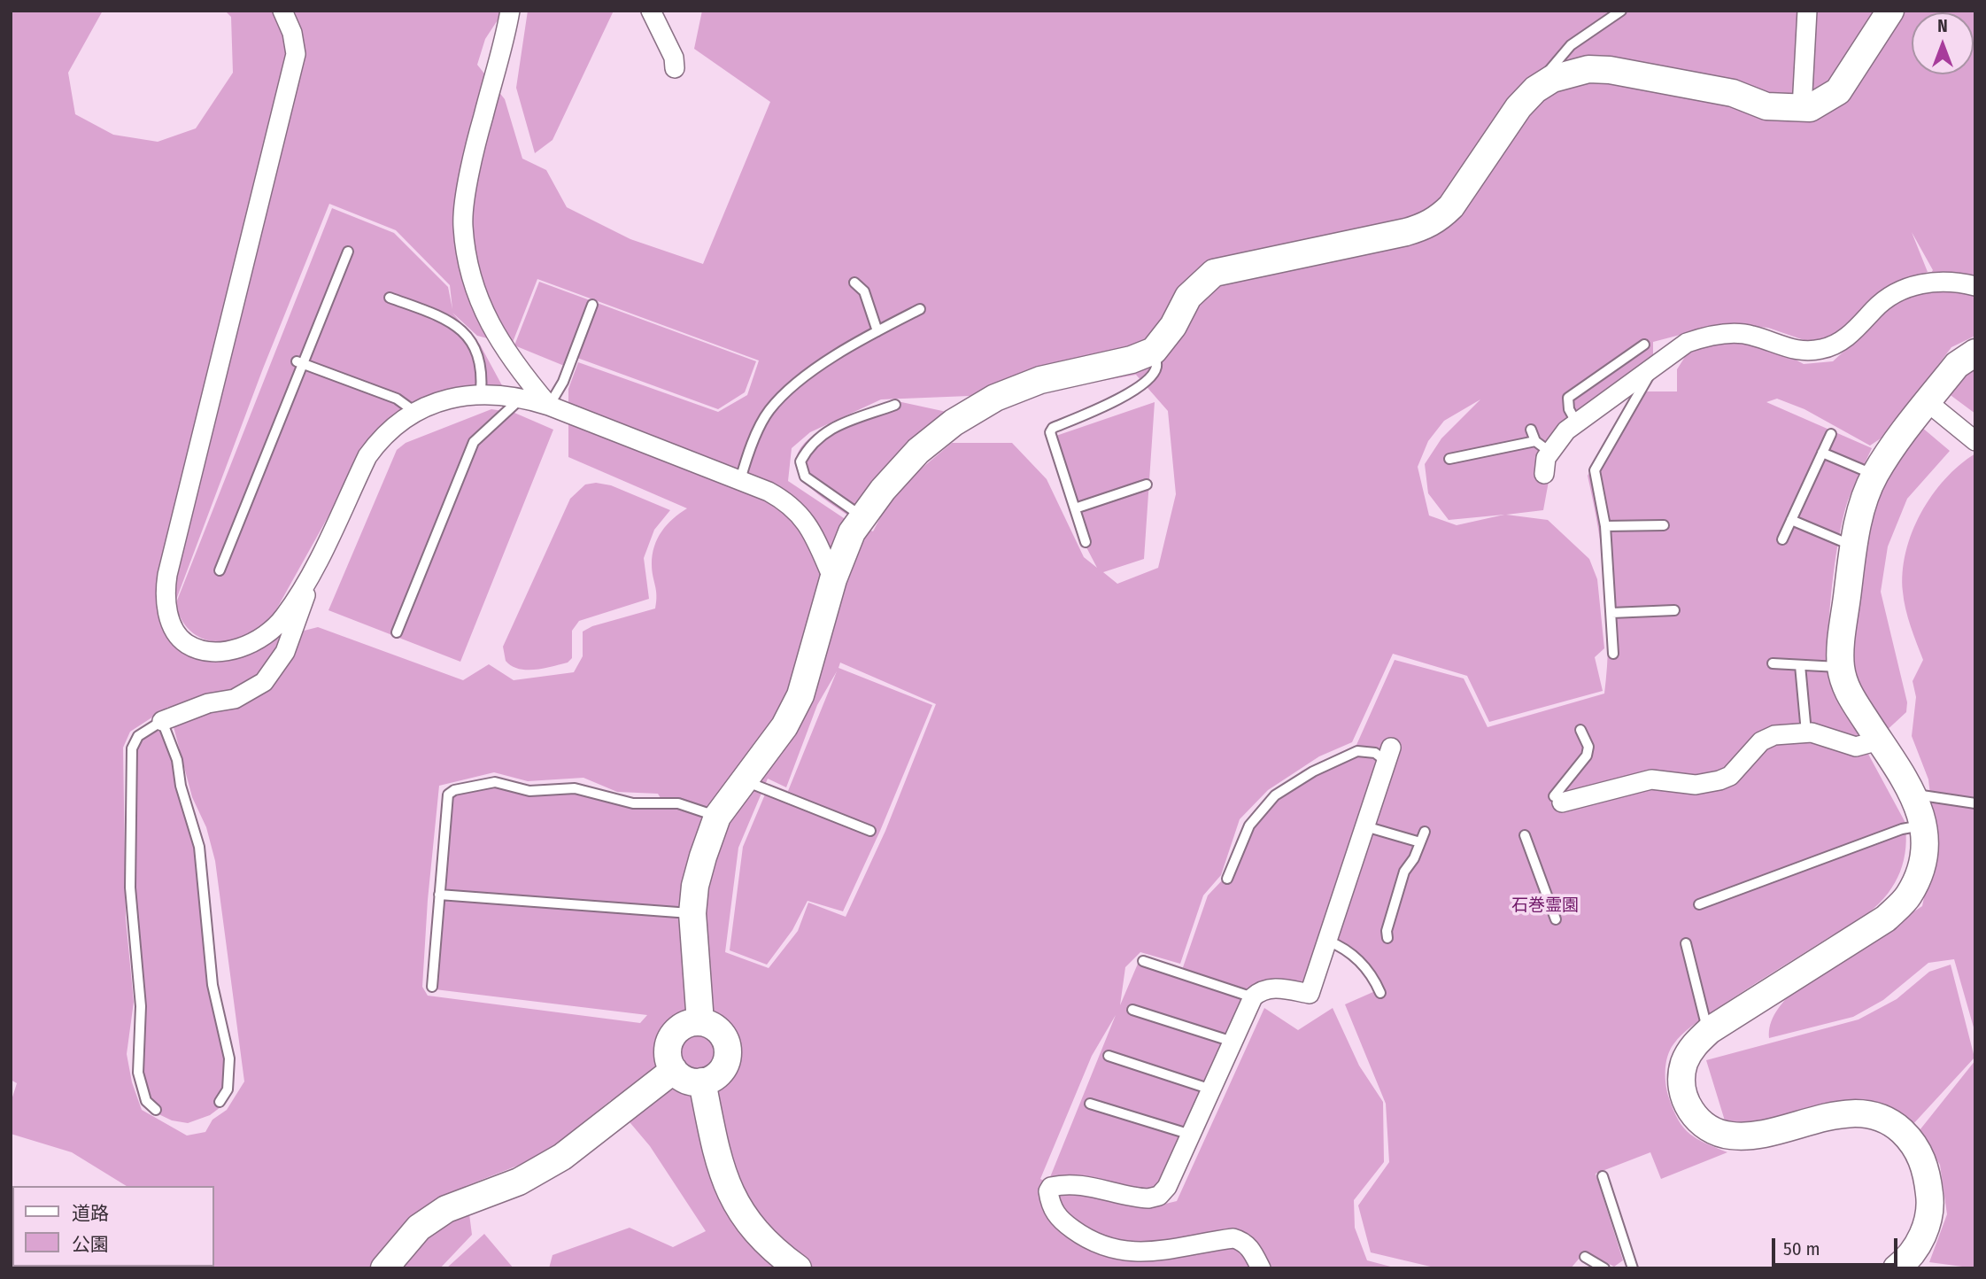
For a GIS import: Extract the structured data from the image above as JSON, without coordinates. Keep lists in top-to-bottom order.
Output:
{
  "parks": ["石巻霊園"],
  "legend": ["道路", "公園"],
  "scale_bar": "50 m",
  "north": "top"
}
